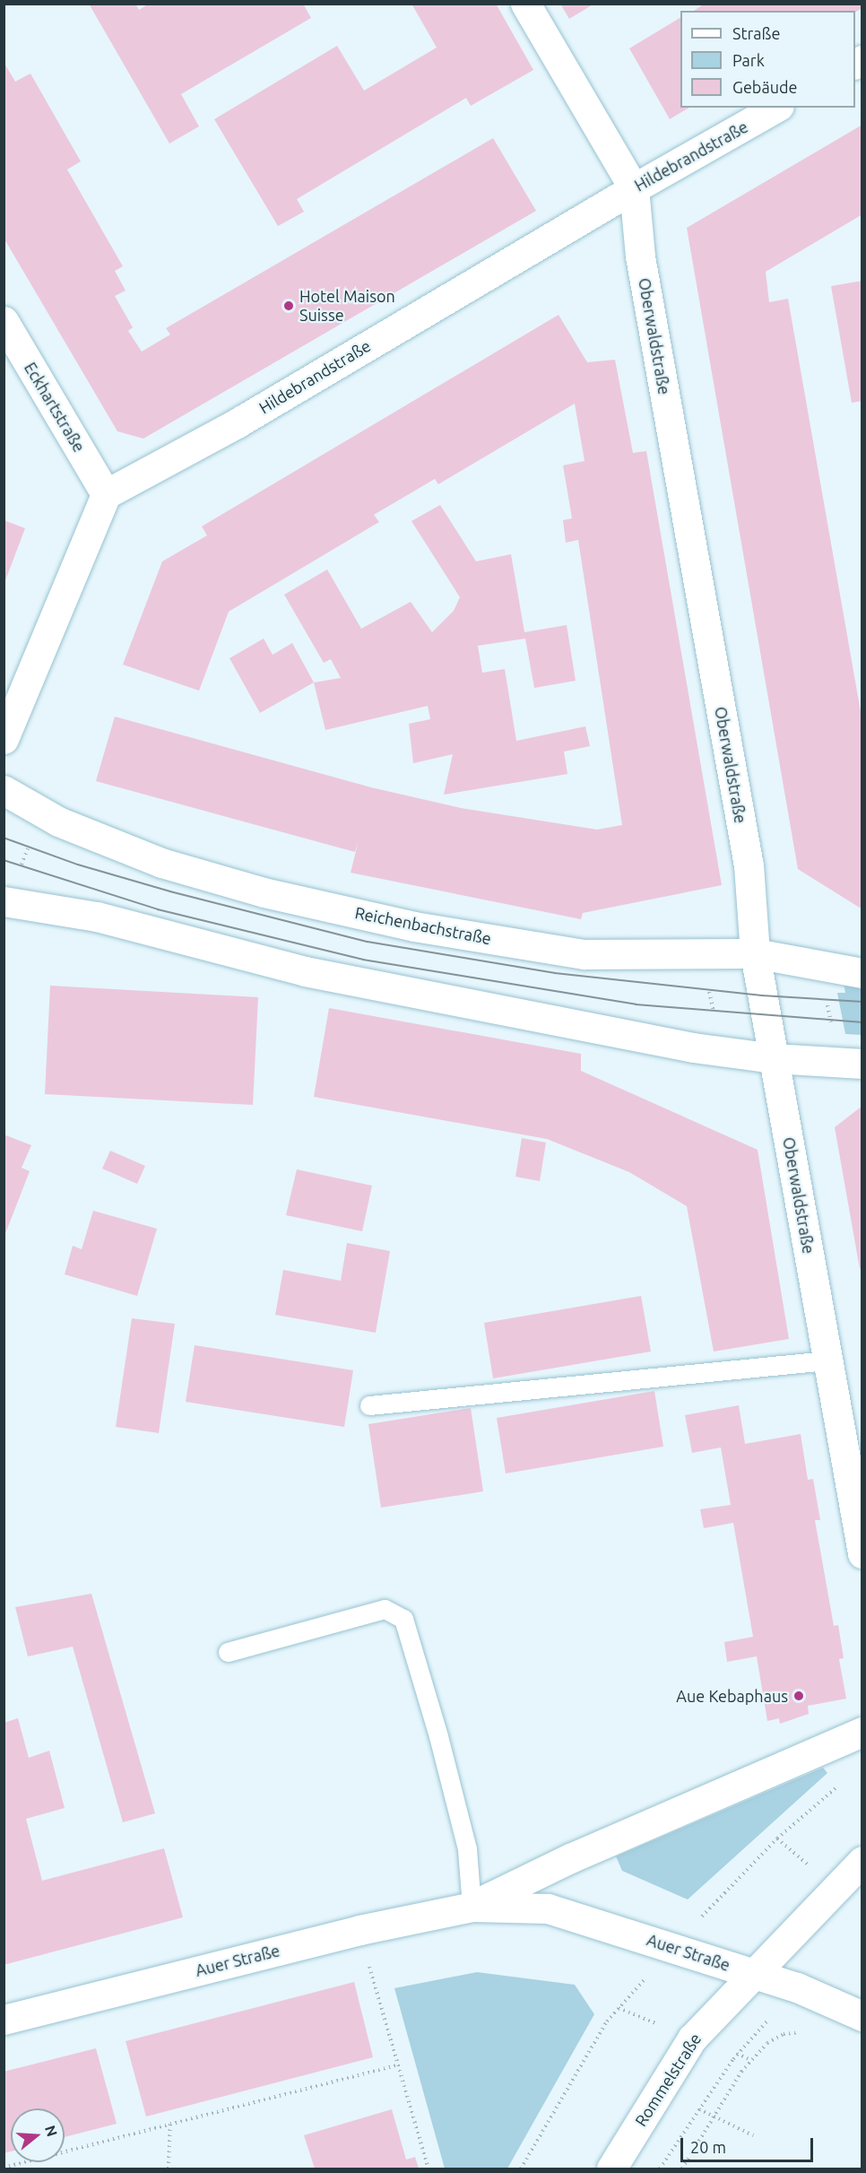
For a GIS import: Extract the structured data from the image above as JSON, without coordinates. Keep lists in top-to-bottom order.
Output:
{
  "streets": {
    "street": [
      "Hildebrandstraße",
      "Oberwaldstraße",
      "Eckhartstraße",
      "Reichenbachstraße",
      "Auer Straße",
      "Rommelstraße"
    ]
  },
  "crossings": [
    ["Hildebrandstraße", "Oberwaldstraße"],
    ["Hildebrandstraße", "Eckhartstraße"],
    ["Oberwaldstraße", "Reichenbachstraße"],
    ["Auer Straße", "Rommelstraße"]
  ],
  "places": ["Hotel Maison Suisse", "Aue Kebaphaus"],
  "legend": ["Straße", "Park", "Gebäude"],
  "scale_bar": "20 m",
  "north": "right"
}
